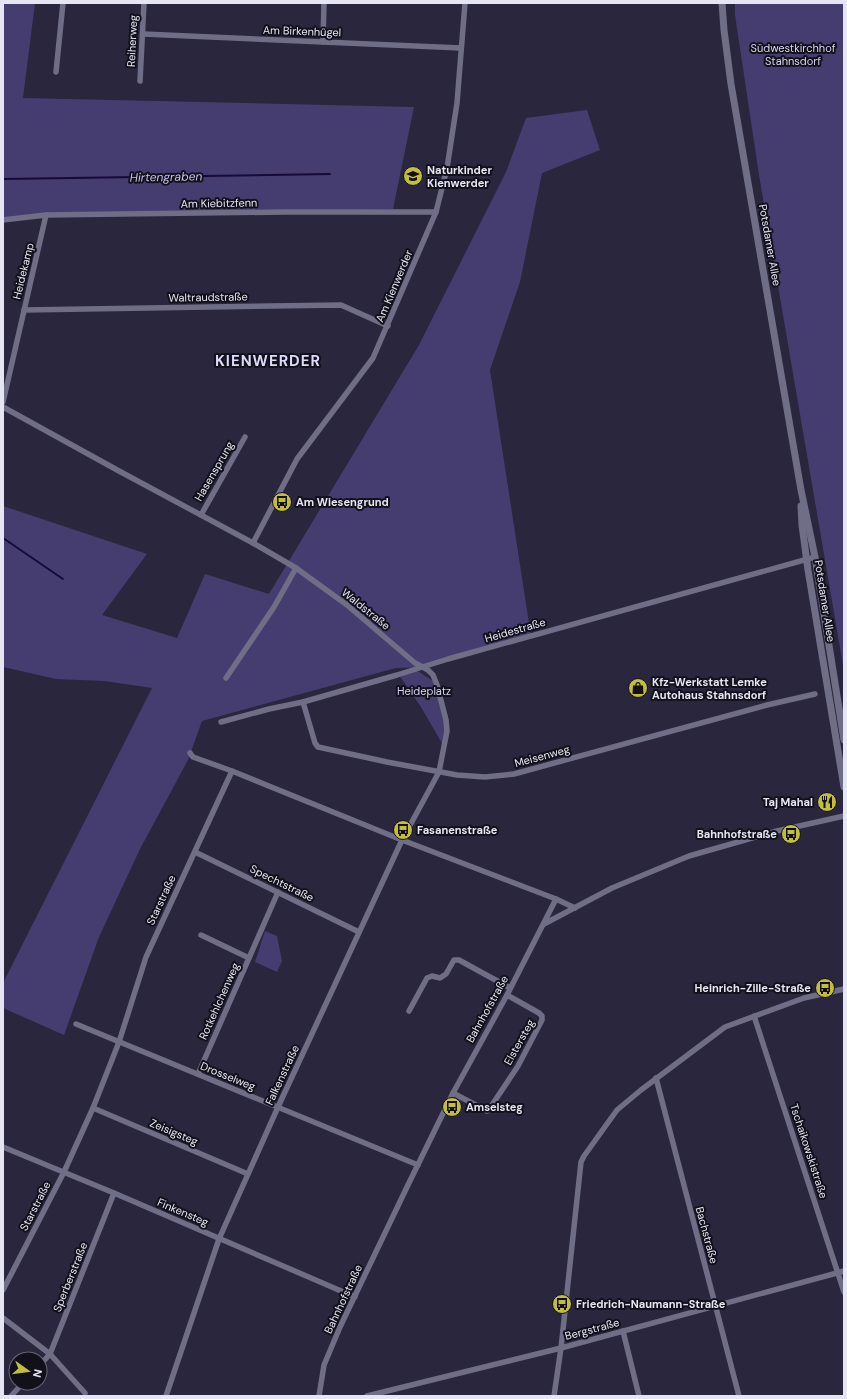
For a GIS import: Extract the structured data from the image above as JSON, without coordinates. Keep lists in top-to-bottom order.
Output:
{
  "streets": {
    "street": [
      "Am Birkenhügel",
      "Reiherweg",
      "Am Kiebitzfenn",
      "Potsdamer Allee",
      "Heidekamp",
      "Am Kienwerder",
      "Waltraudstraße",
      "Hasensprung",
      "Waldstraße",
      "Heidestraße",
      "Meisenweg",
      "Spechtstraße",
      "Starstraße",
      "Rotkehlchenweg",
      "Bahnhofstraße",
      "Elstersteg",
      "Falkenstraße",
      "Drosselweg",
      "Zeisigsteg",
      "Tschaikowskistraße",
      "Finkensteg",
      "Bachstraße",
      "Sperberstraße",
      "Bergstraße"
    ]
  },
  "crossings": [
    ["Am Birkenhügel", "Reiherweg"],
    ["Am Birkenhügel", "Am Kienwerder"],
    ["Am Kiebitzfenn", "Heidekamp"],
    ["Am Kiebitzfenn", "Am Kienwerder"],
    ["Potsdamer Allee", "Heidestraße"],
    ["Heidekamp", "Waltraudstraße"],
    ["Am Kienwerder", "Waltraudstraße"],
    ["Waldstraße", "Heidestraße"],
    ["Heidestraße", "Meisenweg"],
    ["Meisenweg", "Falkenstraße"],
    ["Spechtstraße", "Starstraße"],
    ["Spechtstraße", "Rotkehlchenweg"],
    ["Spechtstraße", "Falkenstraße"],
    ["Starstraße", "Drosselweg"],
    ["Starstraße", "Zeisigsteg"],
    ["Starstraße", "Finkensteg"],
    ["Rotkehlchenweg", "Drosselweg"],
    ["Bahnhofstraße", "Elstersteg"],
    ["Bahnhofstraße", "Drosselweg"],
    ["Bahnhofstraße", "Finkensteg"],
    ["Falkenstraße", "Drosselweg"],
    ["Falkenstraße", "Zeisigsteg"],
    ["Falkenstraße", "Finkensteg"],
    ["Tschaikowskistraße", "Bergstraße"],
    ["Finkensteg", "Sperberstraße"],
    ["Bachstraße", "Bergstraße"]
  ],
  "districts": ["KIENWERDER"],
  "water": ["Hirtengraben"],
  "parks": ["Südwestkirchhof Stahnsdorf", "Heideplatz"],
  "places": {
    "school or university": ["Naturkinder Kienwerder"],
    "bus stop": [
      "Am Wiesengrund",
      "Fasanenstraße",
      "Bahnhofstraße",
      "Heinrich-Zille-Straße",
      "Amselsteg",
      "Friedrich-Naumann-Straße"
    ],
    "shop": ["Kfz-Werkstatt Lemke Autohaus Stahnsdorf"],
    "restaurant": ["Taj Mahal"]
  },
  "north": "right"
}
